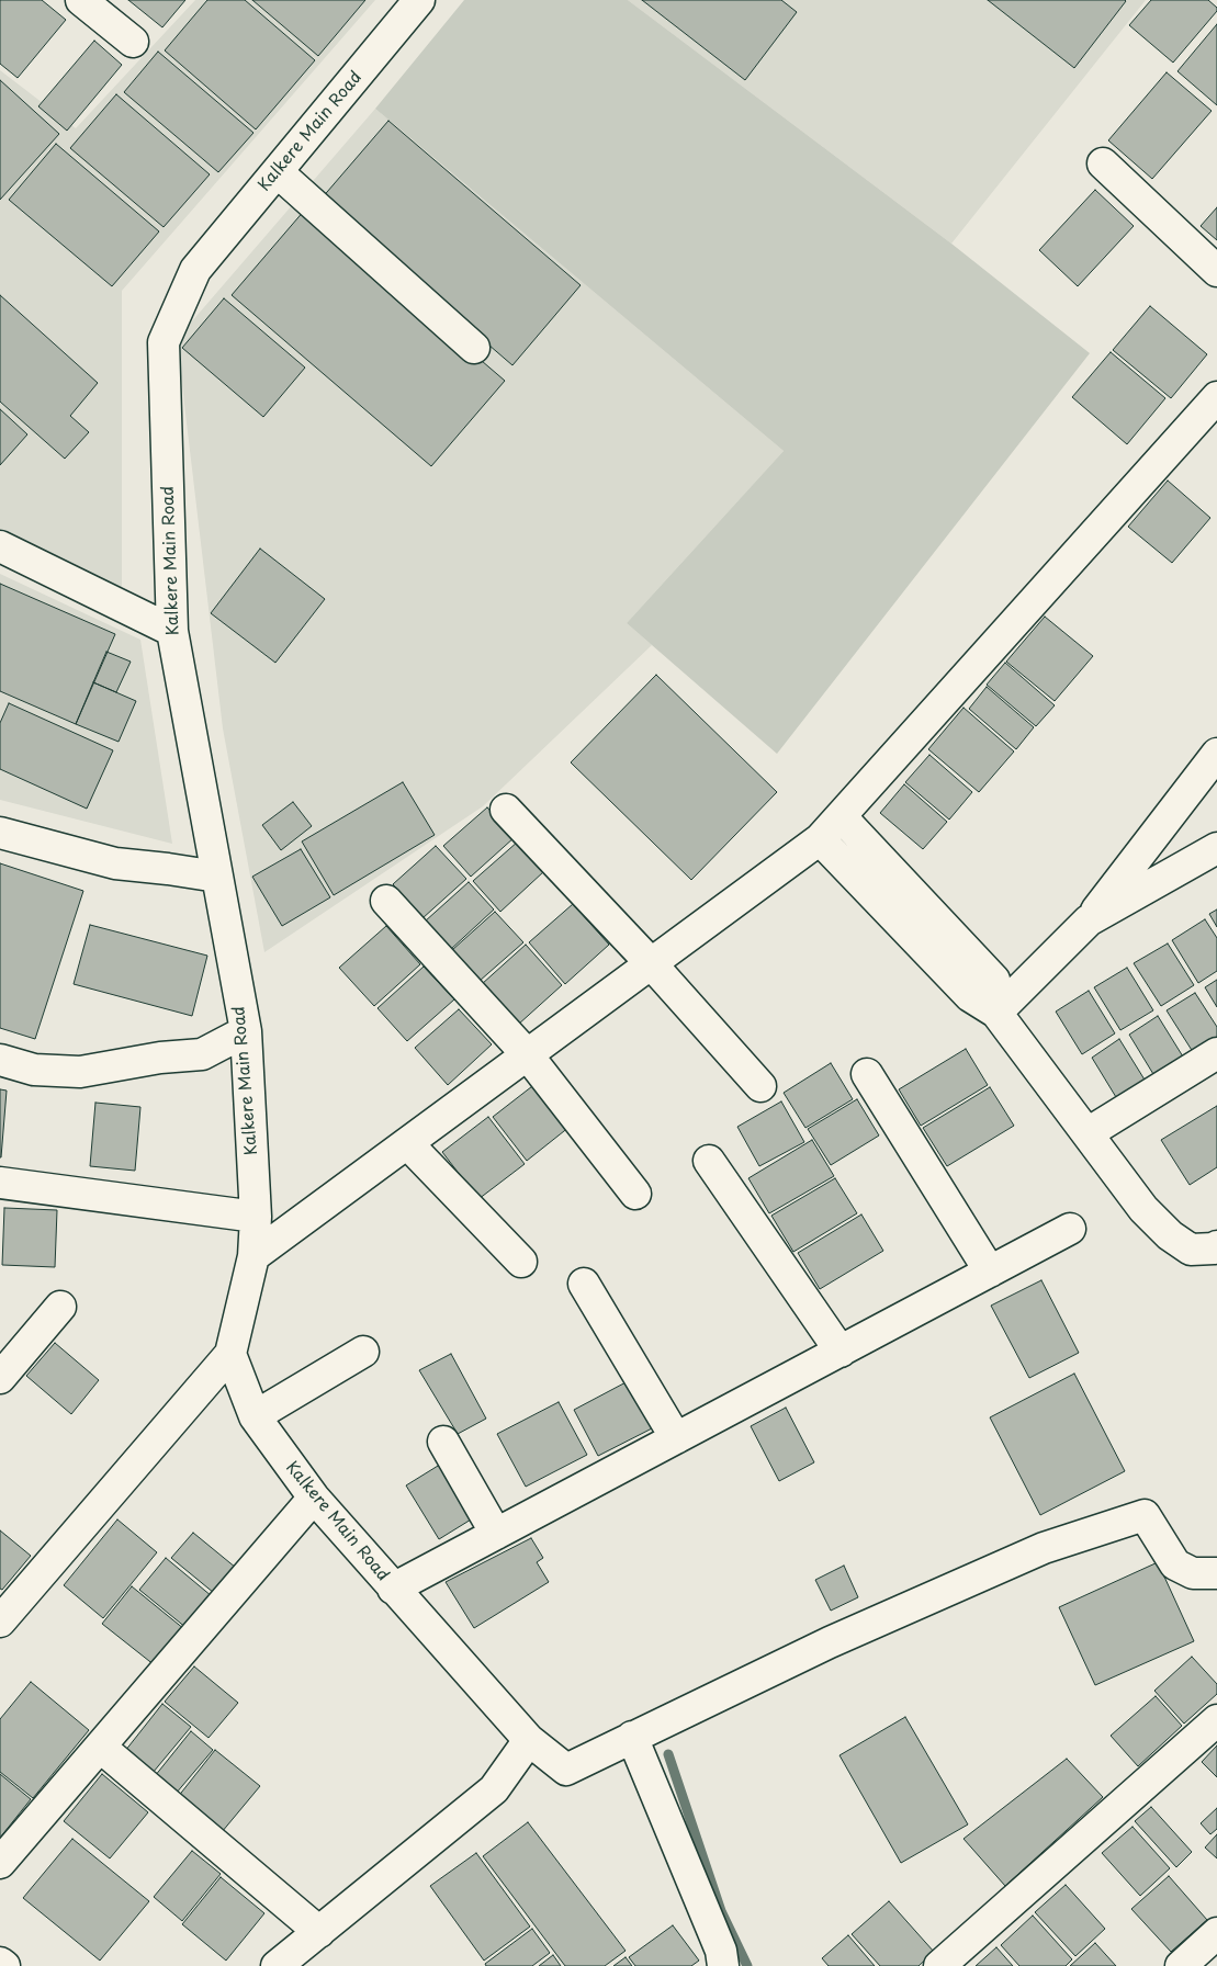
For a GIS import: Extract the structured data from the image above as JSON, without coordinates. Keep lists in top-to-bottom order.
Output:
{
  "streets": {
    "street": ["Kalkere Main Road"]
  }
}
